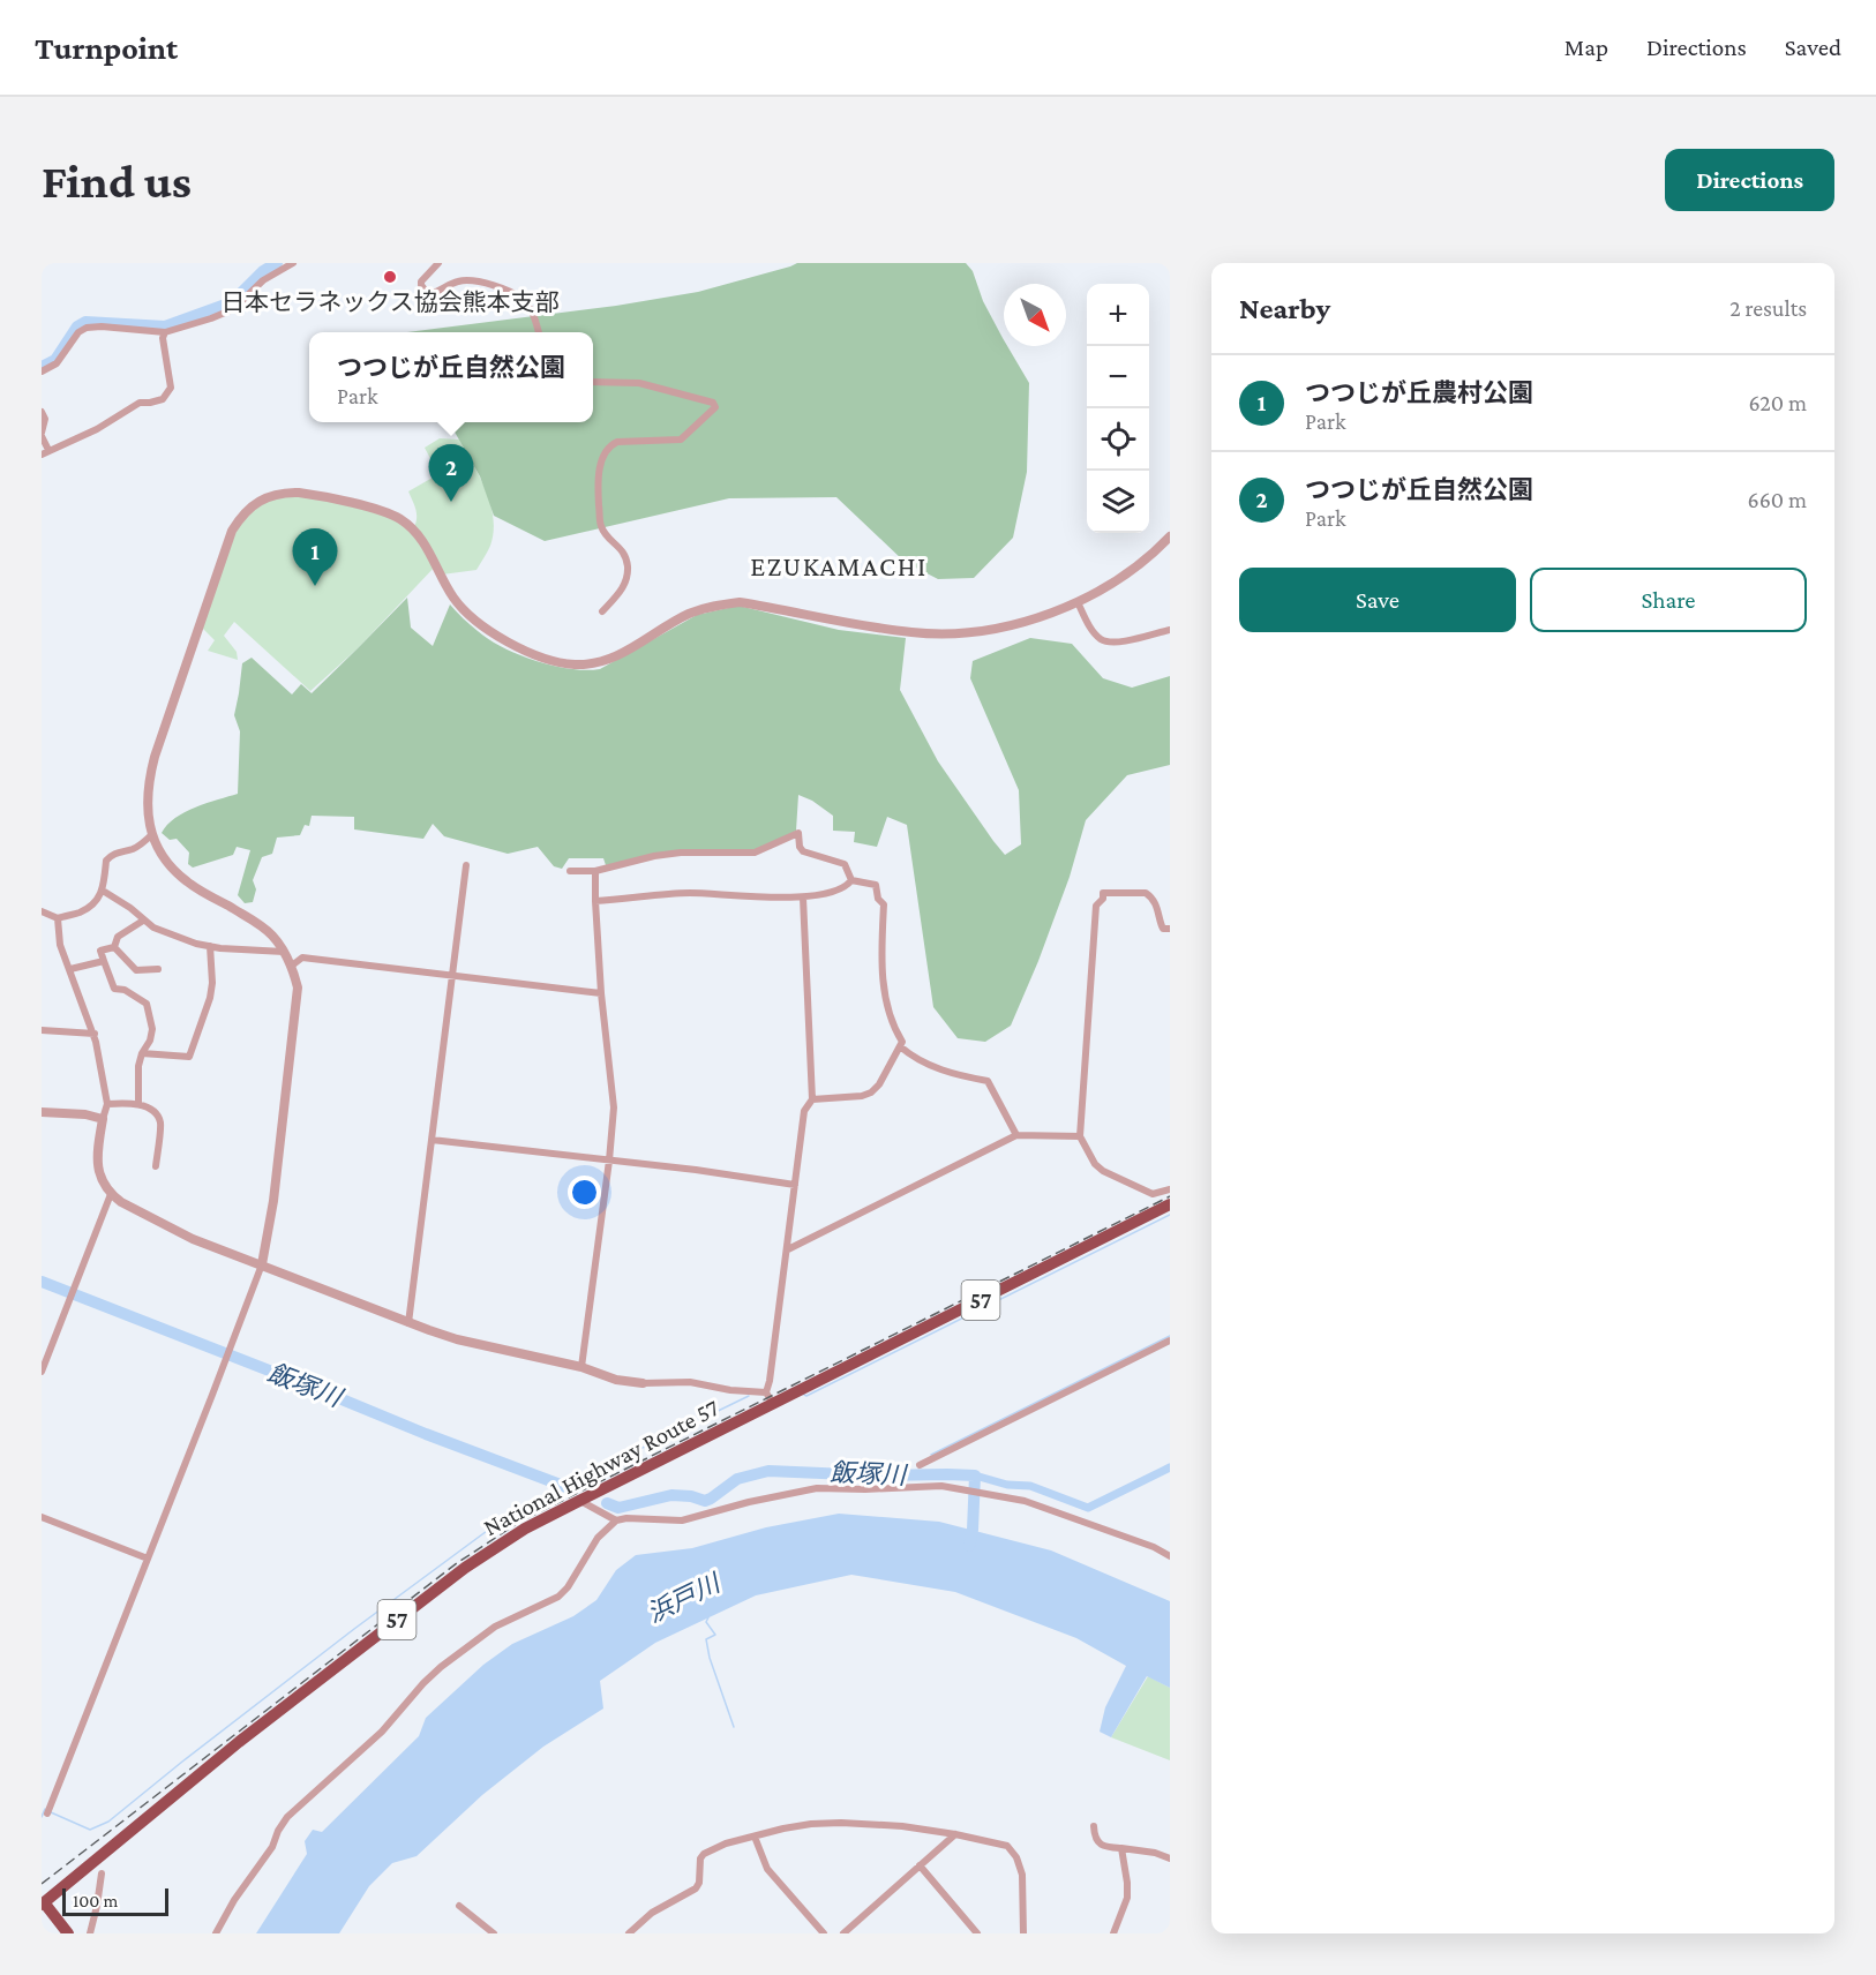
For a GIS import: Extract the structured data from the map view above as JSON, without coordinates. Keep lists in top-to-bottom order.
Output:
{
  "streets": {
    "highway": ["57", "National Highway Route 57"]
  },
  "districts": ["EZUKAMACHI"],
  "water": ["飯塚川", "浜戸川"],
  "places": ["日本セラネックス協会熊本支部"],
  "scale_bar": "100 m",
  "north": "bottom right",
  "page": {
    "header": "Turnpoint",
    "nav": ["Map", "Directions", "Saved"],
    "buttons": [
      "Directions",
      ["Save", "Share"]
    ],
    "title": "Find us",
    "heading": ["Nearby", "2 results"],
    "map_buttons": ["+", "−"],
    "popup": ["つつじが丘自然公園", "Park"],
    "list": [
      {
        "mark": "1",
        "name": "つつじが丘農村公園",
        "note": "Park",
        "value": "620 m"
      },
      {
        "mark": "2",
        "name": "つつじが丘自然公園",
        "note": "Park",
        "value": "660 m"
      }
    ],
    "pins": ["2", "1"],
    "scale": "100 m"
  }
}
